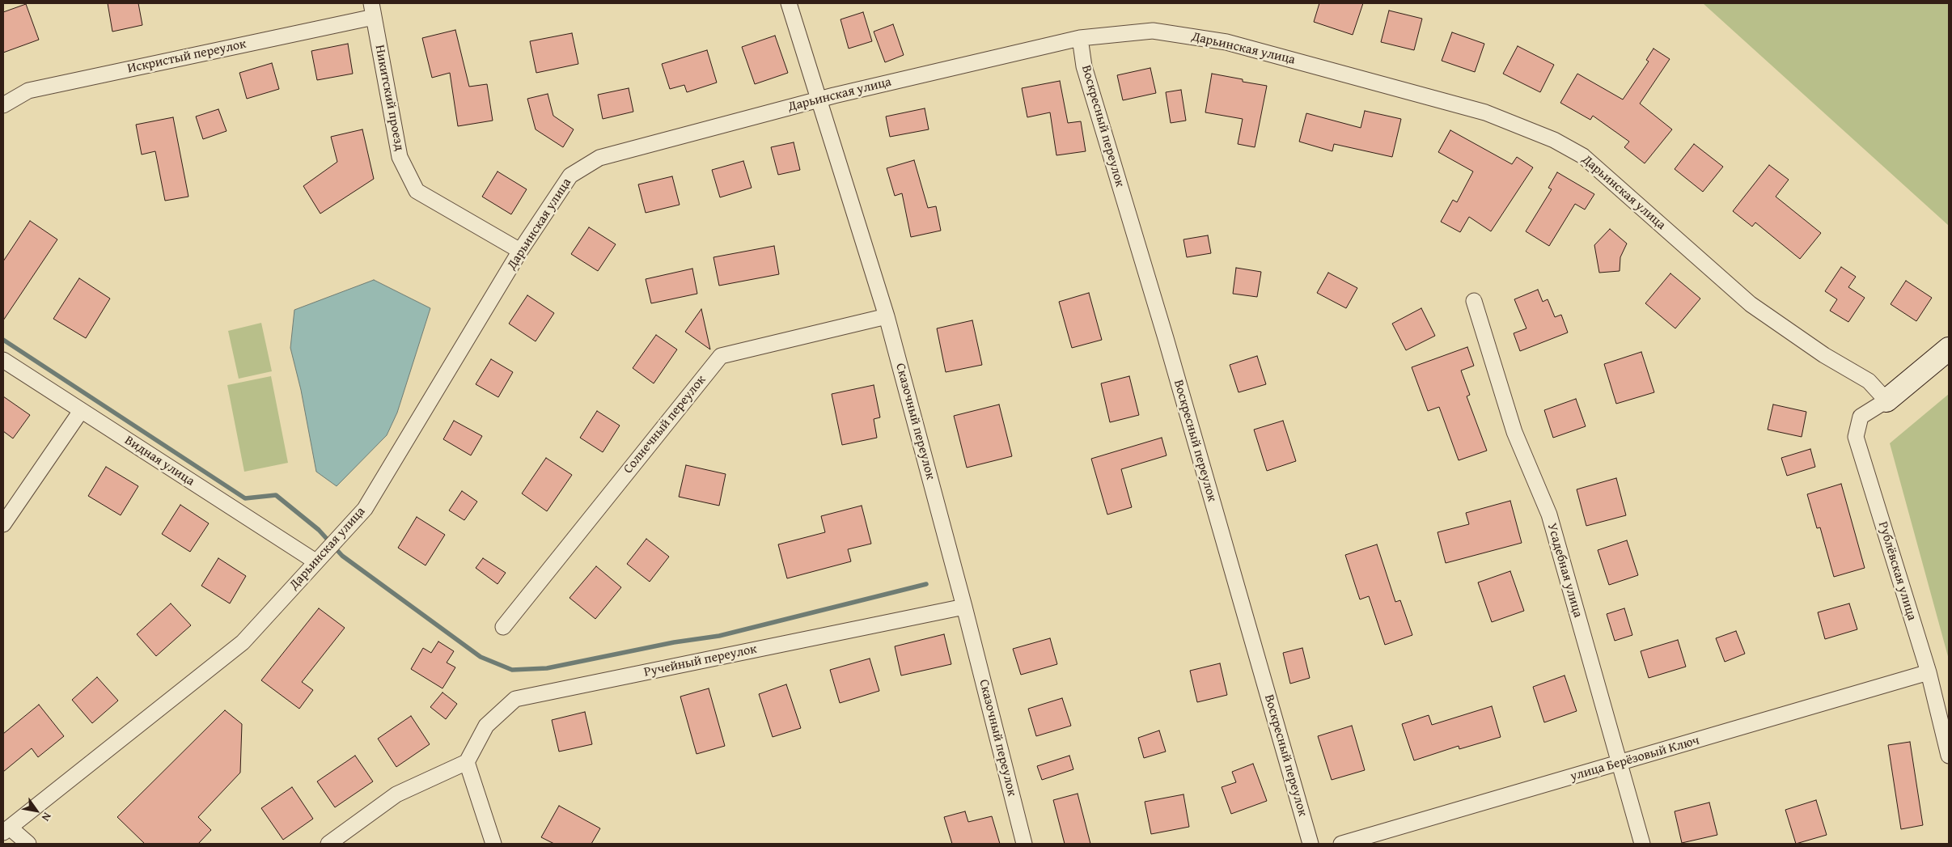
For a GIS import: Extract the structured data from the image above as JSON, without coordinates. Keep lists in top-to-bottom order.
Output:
{
  "streets": {
    "street": [
      "Дарьинская улица",
      "Искристый переулок",
      "Никитский проезд",
      "Воскресный переулок",
      "Сказочный переулок",
      "Солнечный переулок",
      "Видная улица",
      "Усадебная улица",
      "Рублёвская улица",
      "Ручейный переулок",
      "улица Берёзовый Ключ"
    ]
  },
  "crossings": [
    ["Дарьинская улица", "Никитский проезд"],
    ["Дарьинская улица", "Воскресный переулок"],
    ["Дарьинская улица", "Сказочный переулок"],
    ["Дарьинская улица", "Видная улица"],
    ["Дарьинская улица", "Рублёвская улица"],
    ["Искристый переулок", "Никитский проезд"],
    ["Сказочный переулок", "Солнечный переулок"],
    ["Сказочный переулок", "Ручейный переулок"],
    ["Усадебная улица", "улица Берёзовый Ключ"],
    ["Рублёвская улица", "улица Берёзовый Ключ"]
  ],
  "north": "bottom right"
}
